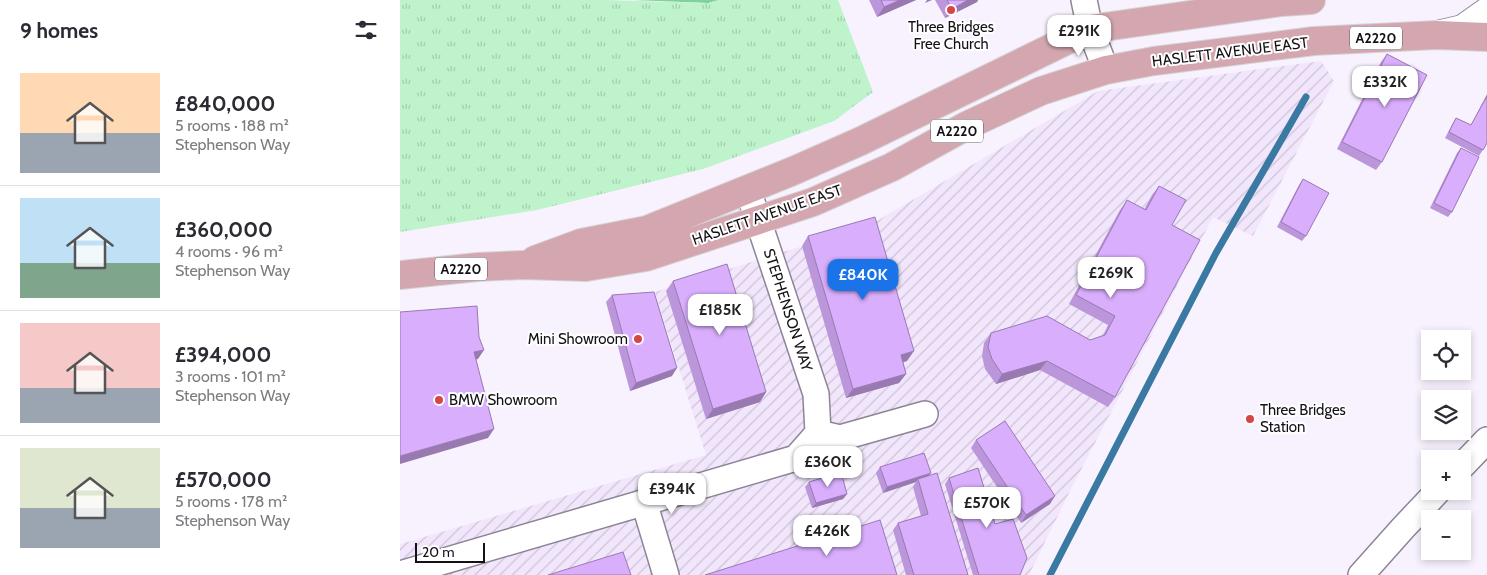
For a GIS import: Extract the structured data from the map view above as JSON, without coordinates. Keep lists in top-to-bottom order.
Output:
{
  "streets": {
    "main road": ["A2220", "HASLETT AVENUE EAST"],
    "street": ["STEPHENSON WAY"]
  },
  "crossings": [
    ["HASLETT AVENUE EAST", "STEPHENSON WAY"]
  ],
  "places": [
    "Three Bridges Free Church",
    "Mini Showroom",
    "BMW Showroom",
    "Three Bridges Station"
  ],
  "scale_bar": "20 m",
  "page": {
    "heading": "9 homes",
    "price": [
      "£291K",
      "£332K",
      "£269K",
      "£840K",
      "£185K",
      "£360K",
      "£394K",
      "£570K",
      "£426K"
    ],
    "list": [
      {
        "name": "£840,000",
        "note": "5 rooms · 188 m² · Stephenson Way"
      },
      {
        "name": "£360,000",
        "note": "4 rooms · 96 m² · Stephenson Way"
      },
      {
        "name": "£394,000",
        "note": "3 rooms · 101 m² · Stephenson Way"
      },
      {
        "name": "£570,000",
        "note": "5 rooms · 178 m² · Stephenson Way"
      }
    ],
    "map_buttons": ["+", "−"],
    "scale": "20 m"
  }
}
